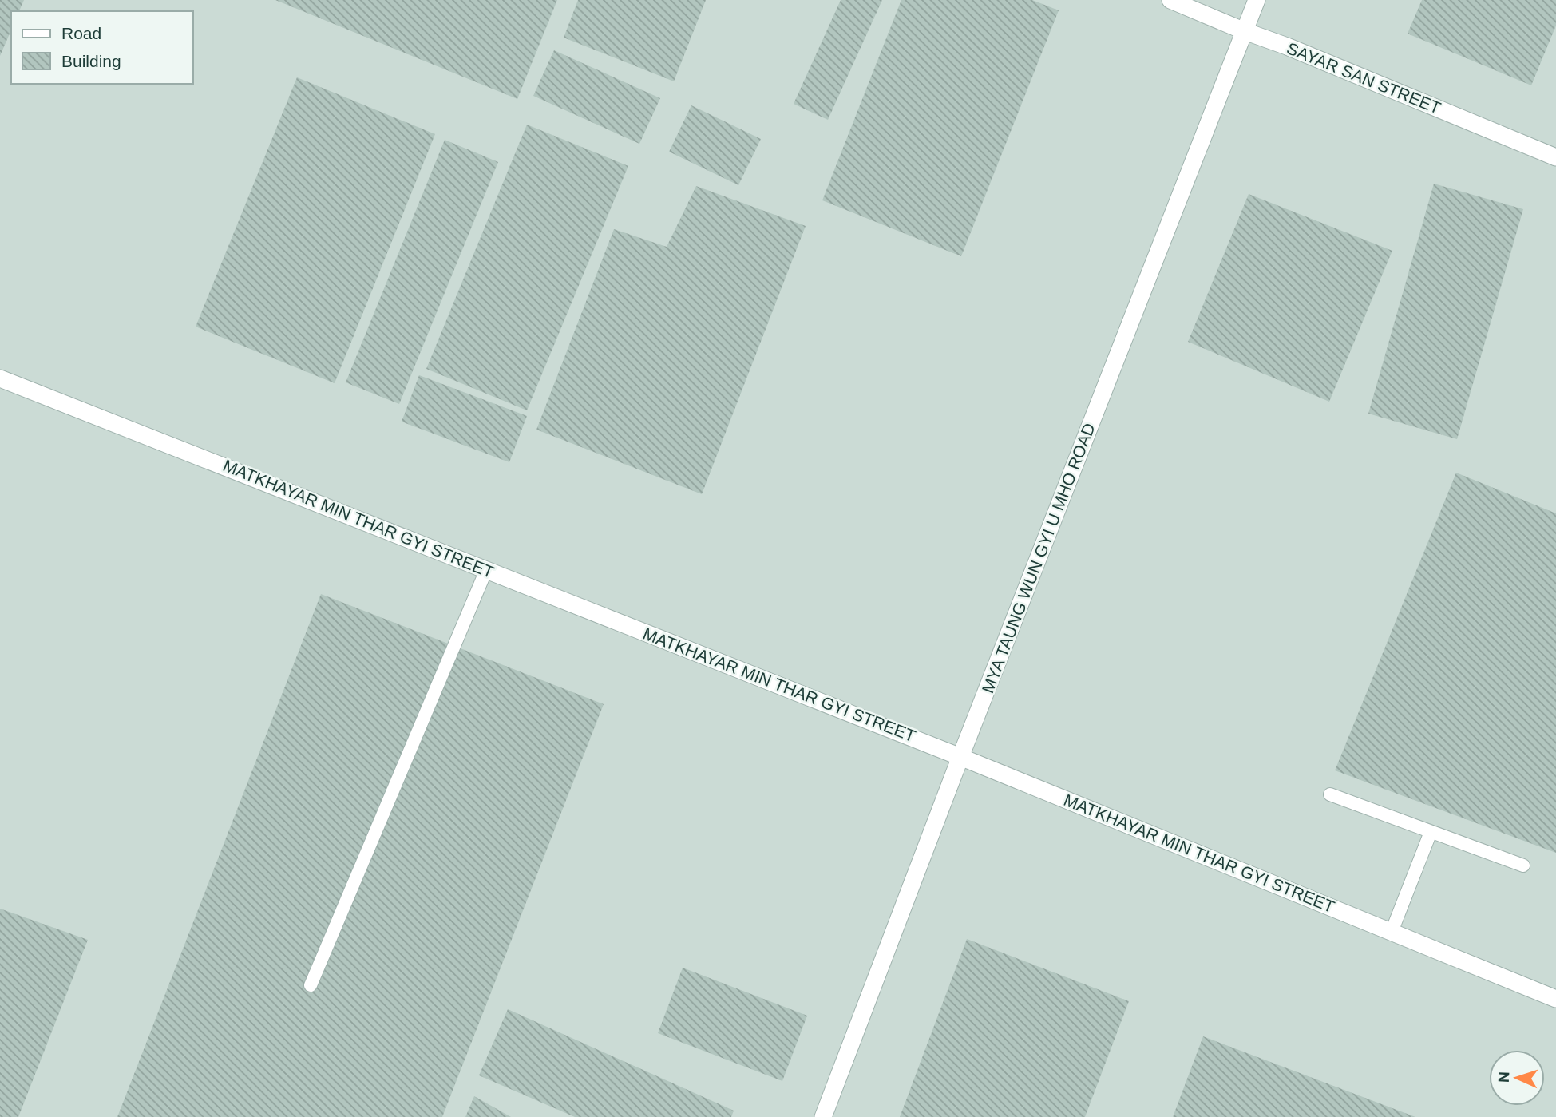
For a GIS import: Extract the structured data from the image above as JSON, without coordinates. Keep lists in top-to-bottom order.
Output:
{
  "streets": {
    "street": ["SAYAR SAN STREET", "MATKHAYAR MIN THAR GYI STREET", "MYA TAUNG WUN GYI U MHO ROAD"]
  },
  "crossings": [
    ["SAYAR SAN STREET", "MYA TAUNG WUN GYI U MHO ROAD"],
    ["MATKHAYAR MIN THAR GYI STREET", "MYA TAUNG WUN GYI U MHO ROAD"]
  ],
  "legend": ["Road", "Building"],
  "north": "left"
}
